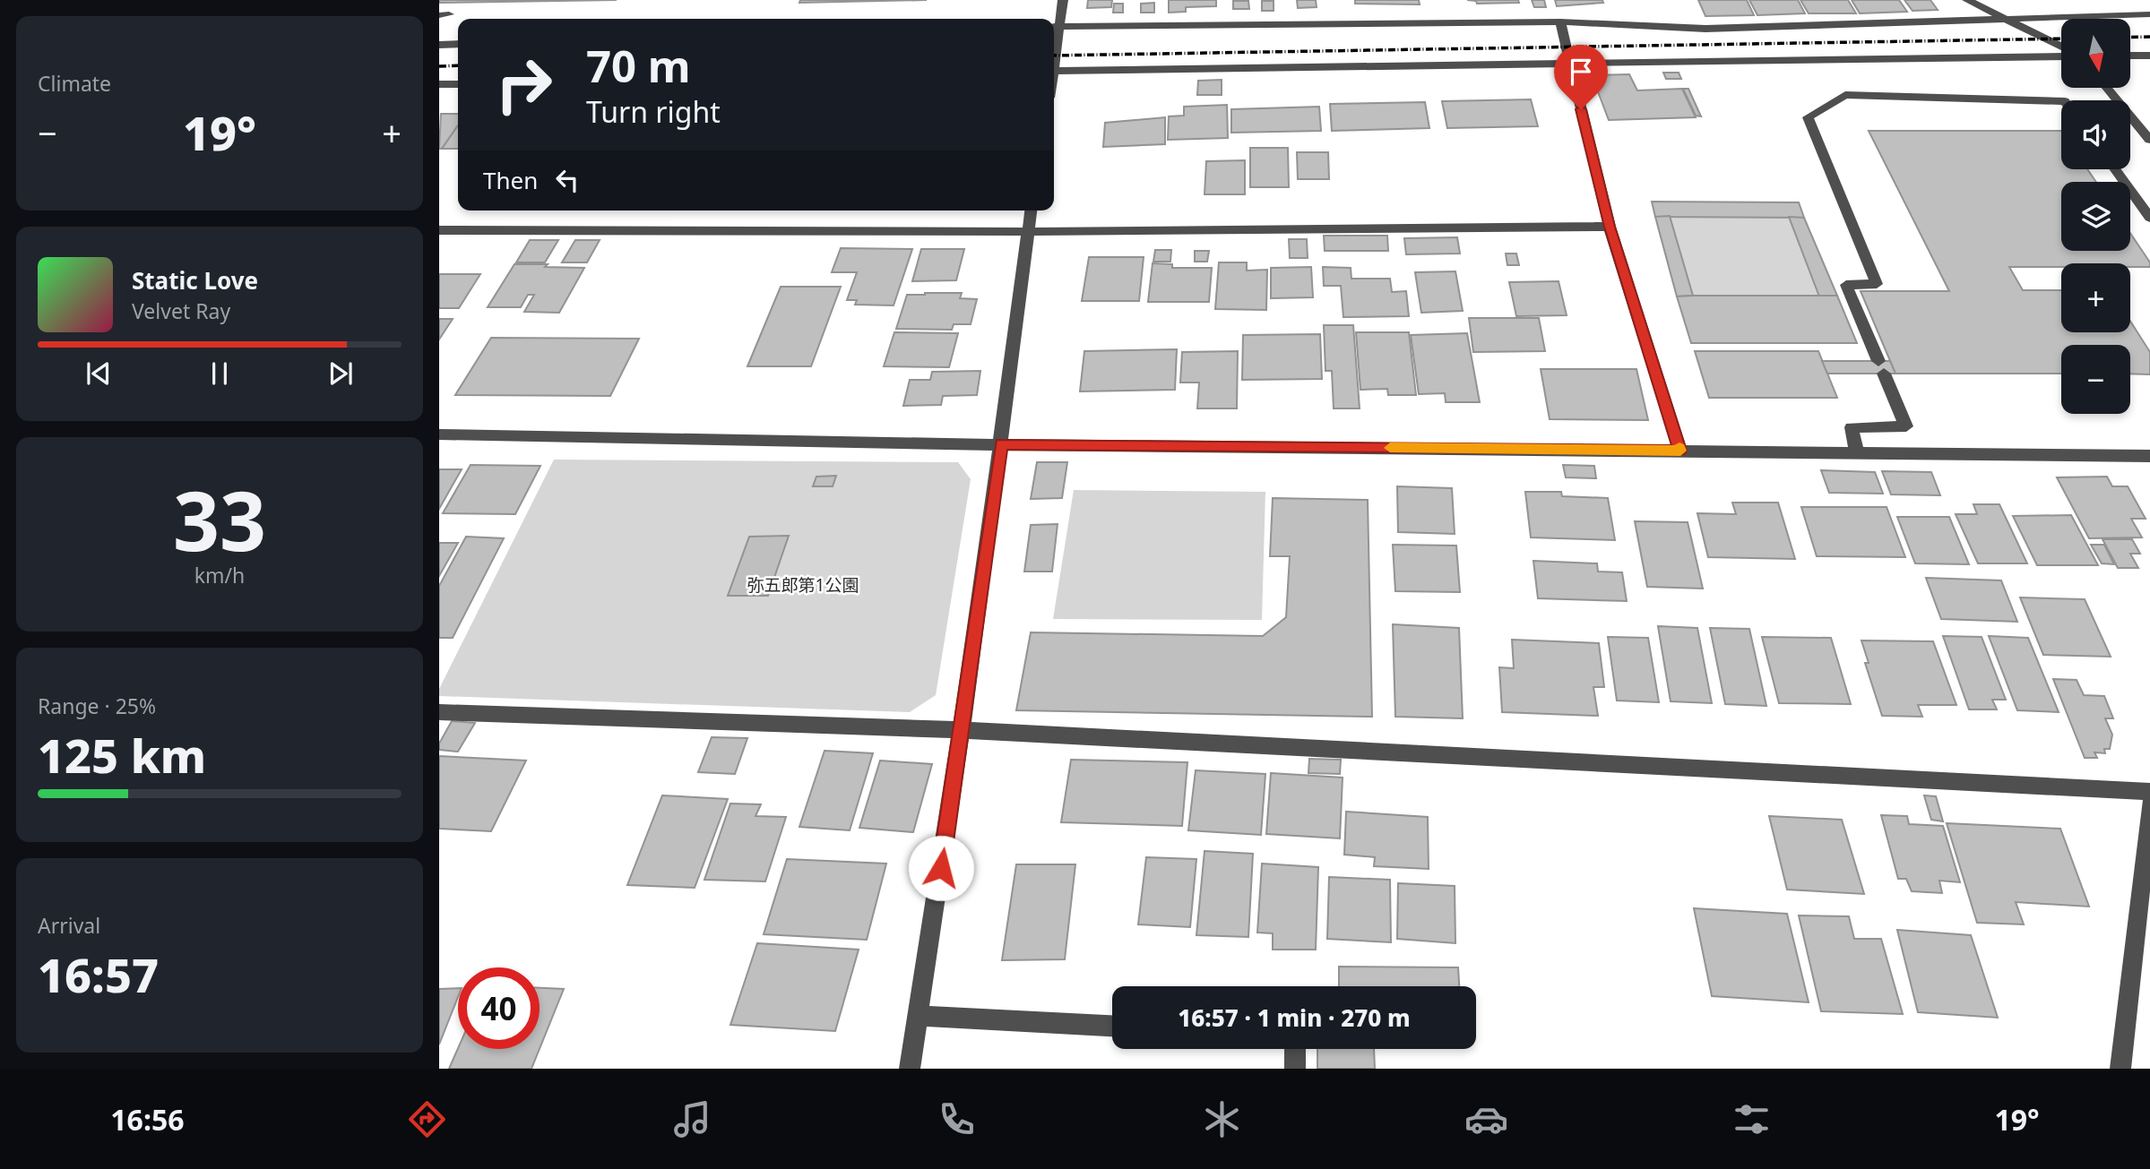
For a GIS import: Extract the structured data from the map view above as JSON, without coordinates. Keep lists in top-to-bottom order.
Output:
{
  "parks": ["弥五郎第1公園"],
  "north": "bottom",
  "page": {
    "tile": [
      "Climate",
      ["33", "km/h"],
      ["Range · 25%", "125 km"],
      ["Arrival", "16:57"]
    ],
    "map_buttons": ["+", "−"],
    "turn": ["70 m", "Turn right"],
    "heat": ["−", "19°", "+"],
    "then": "Then",
    "song": ["Static Love", "Velvet Ray"],
    "limit": "40",
    "trip": "16:57 · 1 min · 270 m",
    "tabs": ["16:56", "19°"]
  }
}
